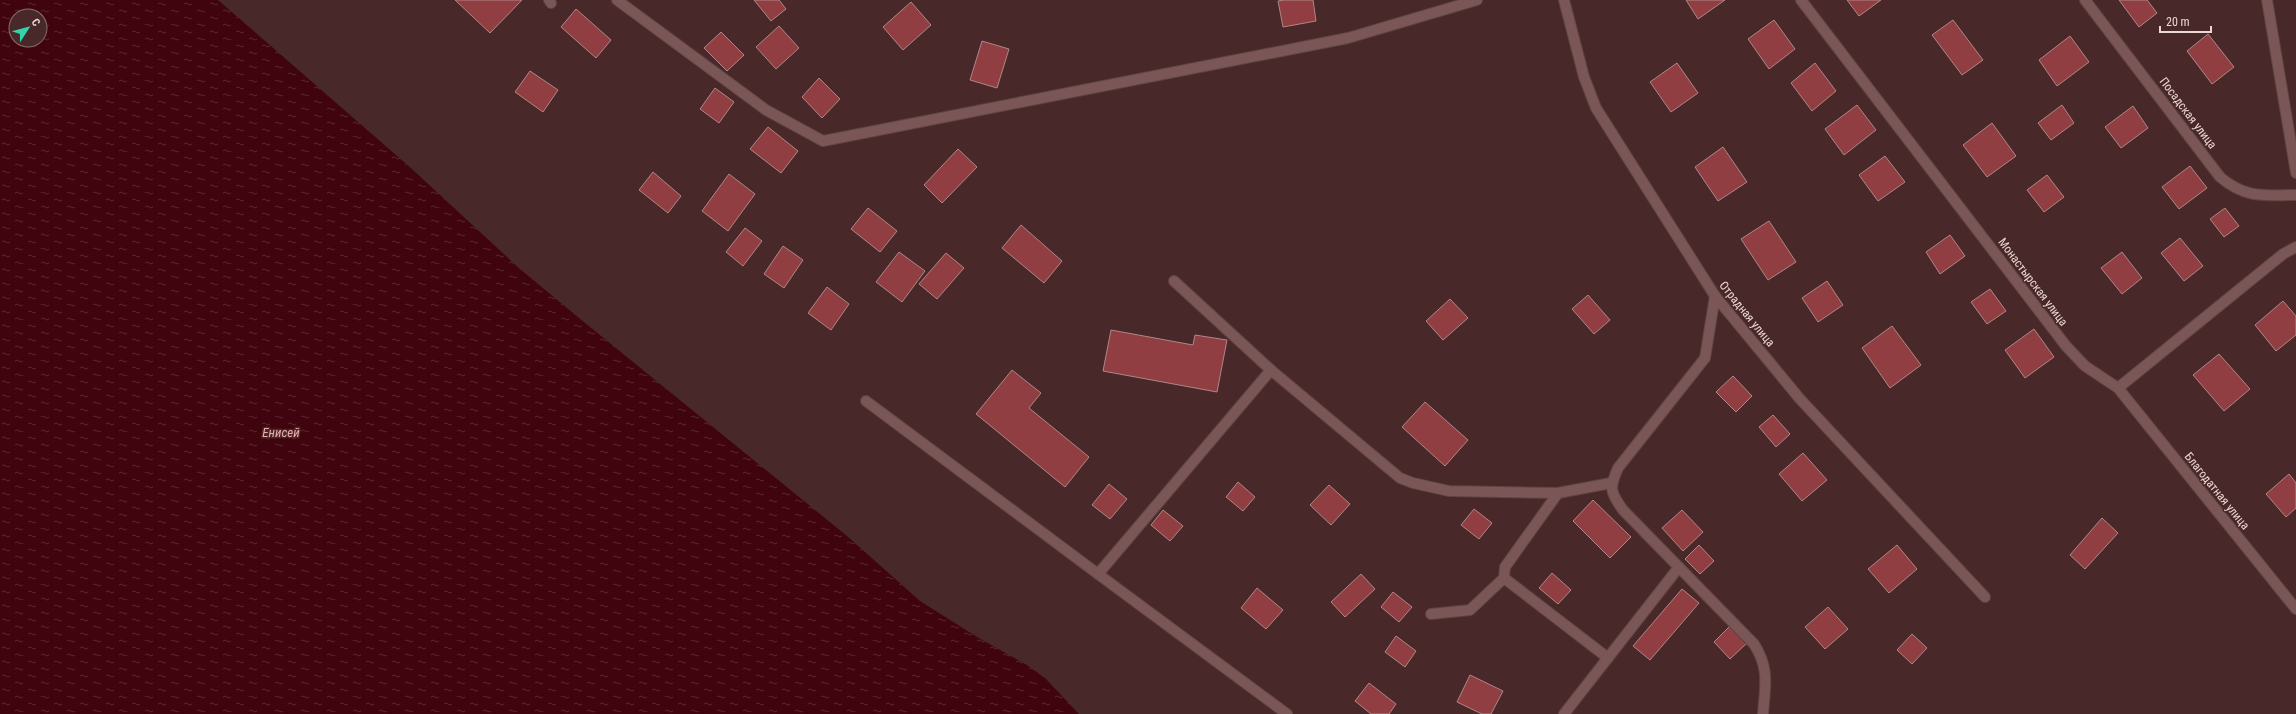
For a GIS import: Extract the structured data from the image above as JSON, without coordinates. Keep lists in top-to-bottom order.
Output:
{
  "streets": {
    "street": [
      "Посадская улица",
      "Монастырская улица",
      "Отрадная улица",
      "Благодатная улица"
    ]
  },
  "crossings": [
    ["Монастырская улица", "Благодатная улица"]
  ],
  "water": ["Енисей"],
  "scale_bar": "20 m",
  "north": "top right"
}
